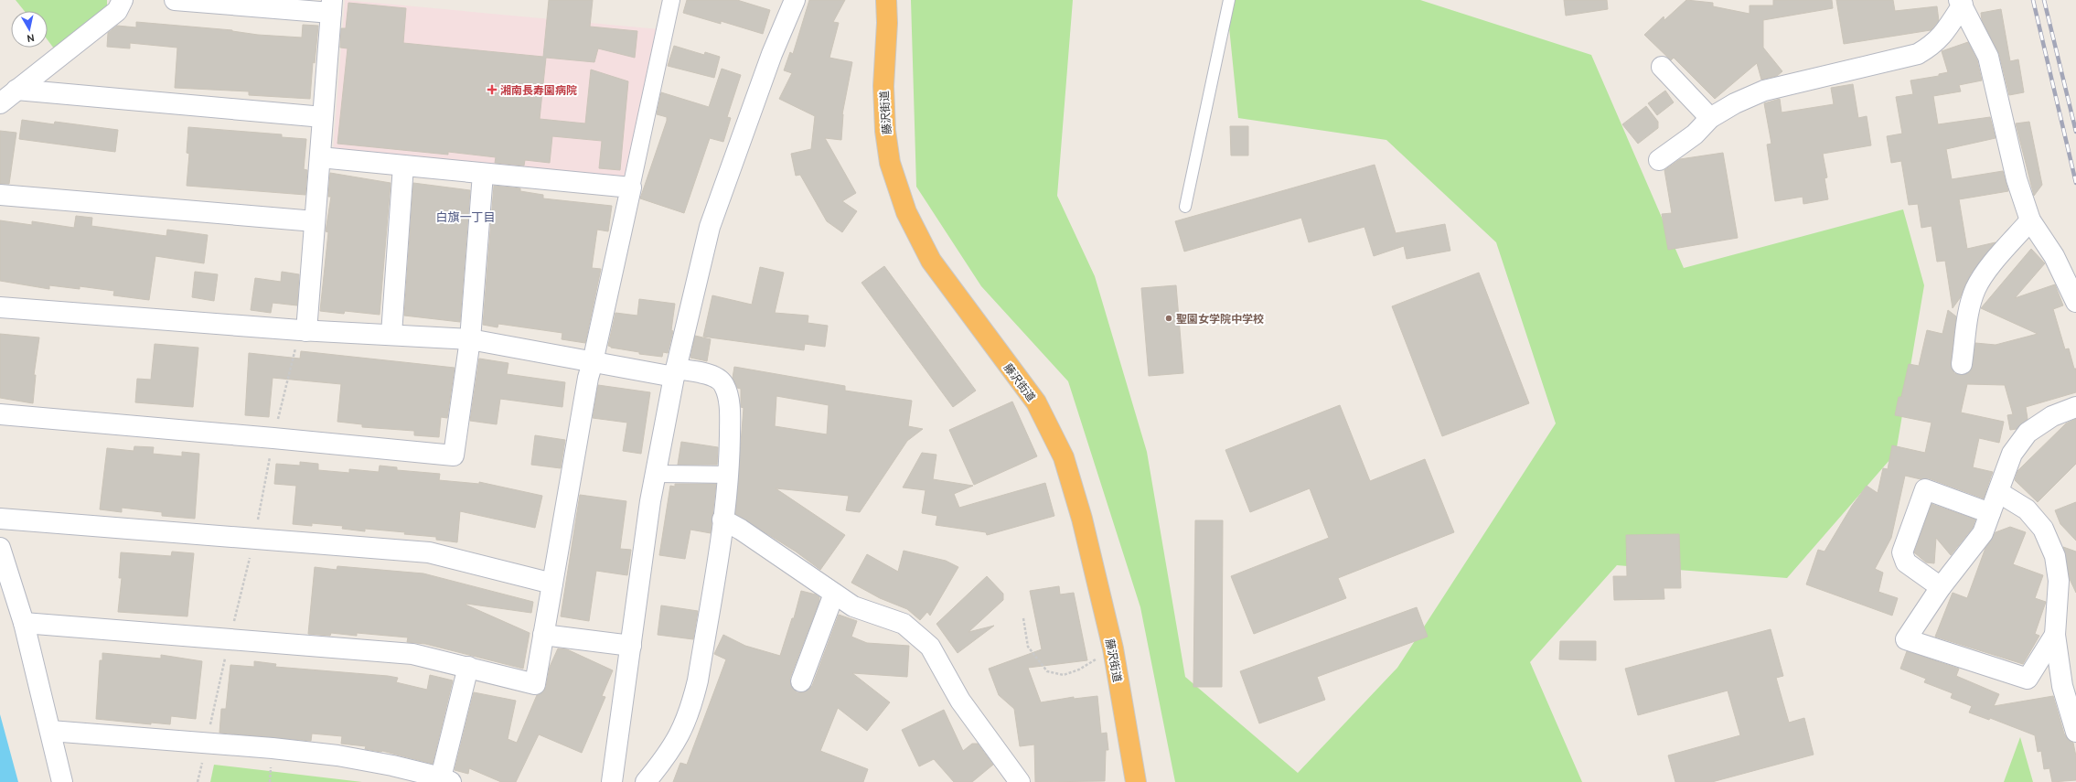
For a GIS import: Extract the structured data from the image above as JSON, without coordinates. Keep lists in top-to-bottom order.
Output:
{
  "streets": {
    "highway": ["藤沢街道"]
  },
  "districts": ["白旗一丁目"],
  "places": {
    "health": ["湘南長寿園病院"],
    "other": ["聖園女学院中学校"]
  },
  "north": "bottom"
}
